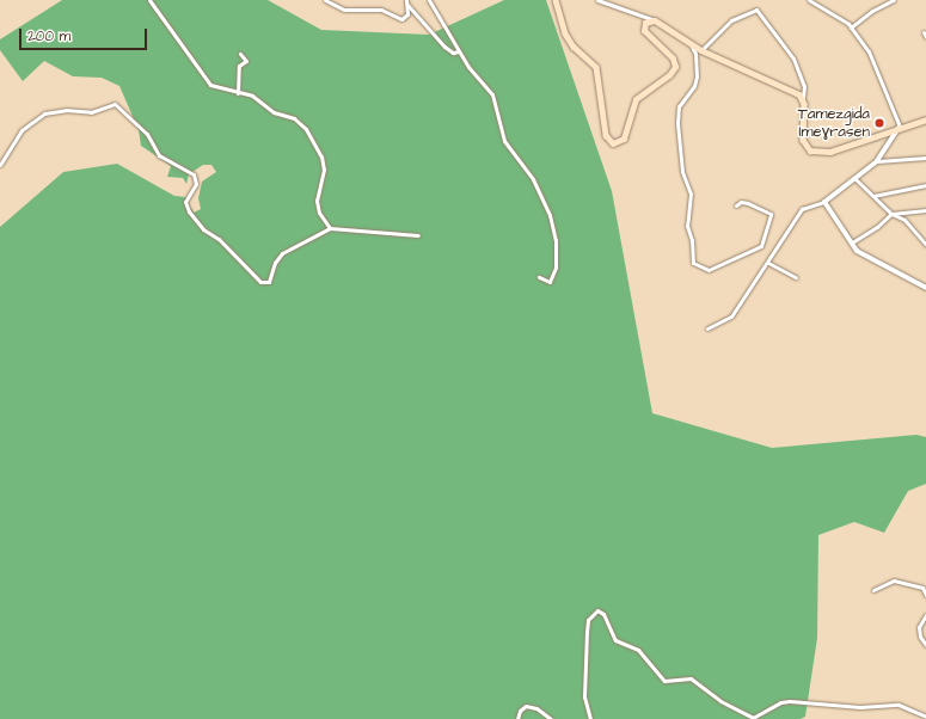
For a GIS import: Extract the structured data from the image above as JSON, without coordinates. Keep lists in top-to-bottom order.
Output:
{
  "places": ["Tamezgida Imeɣrasen"],
  "scale_bar": "200 m"
}
